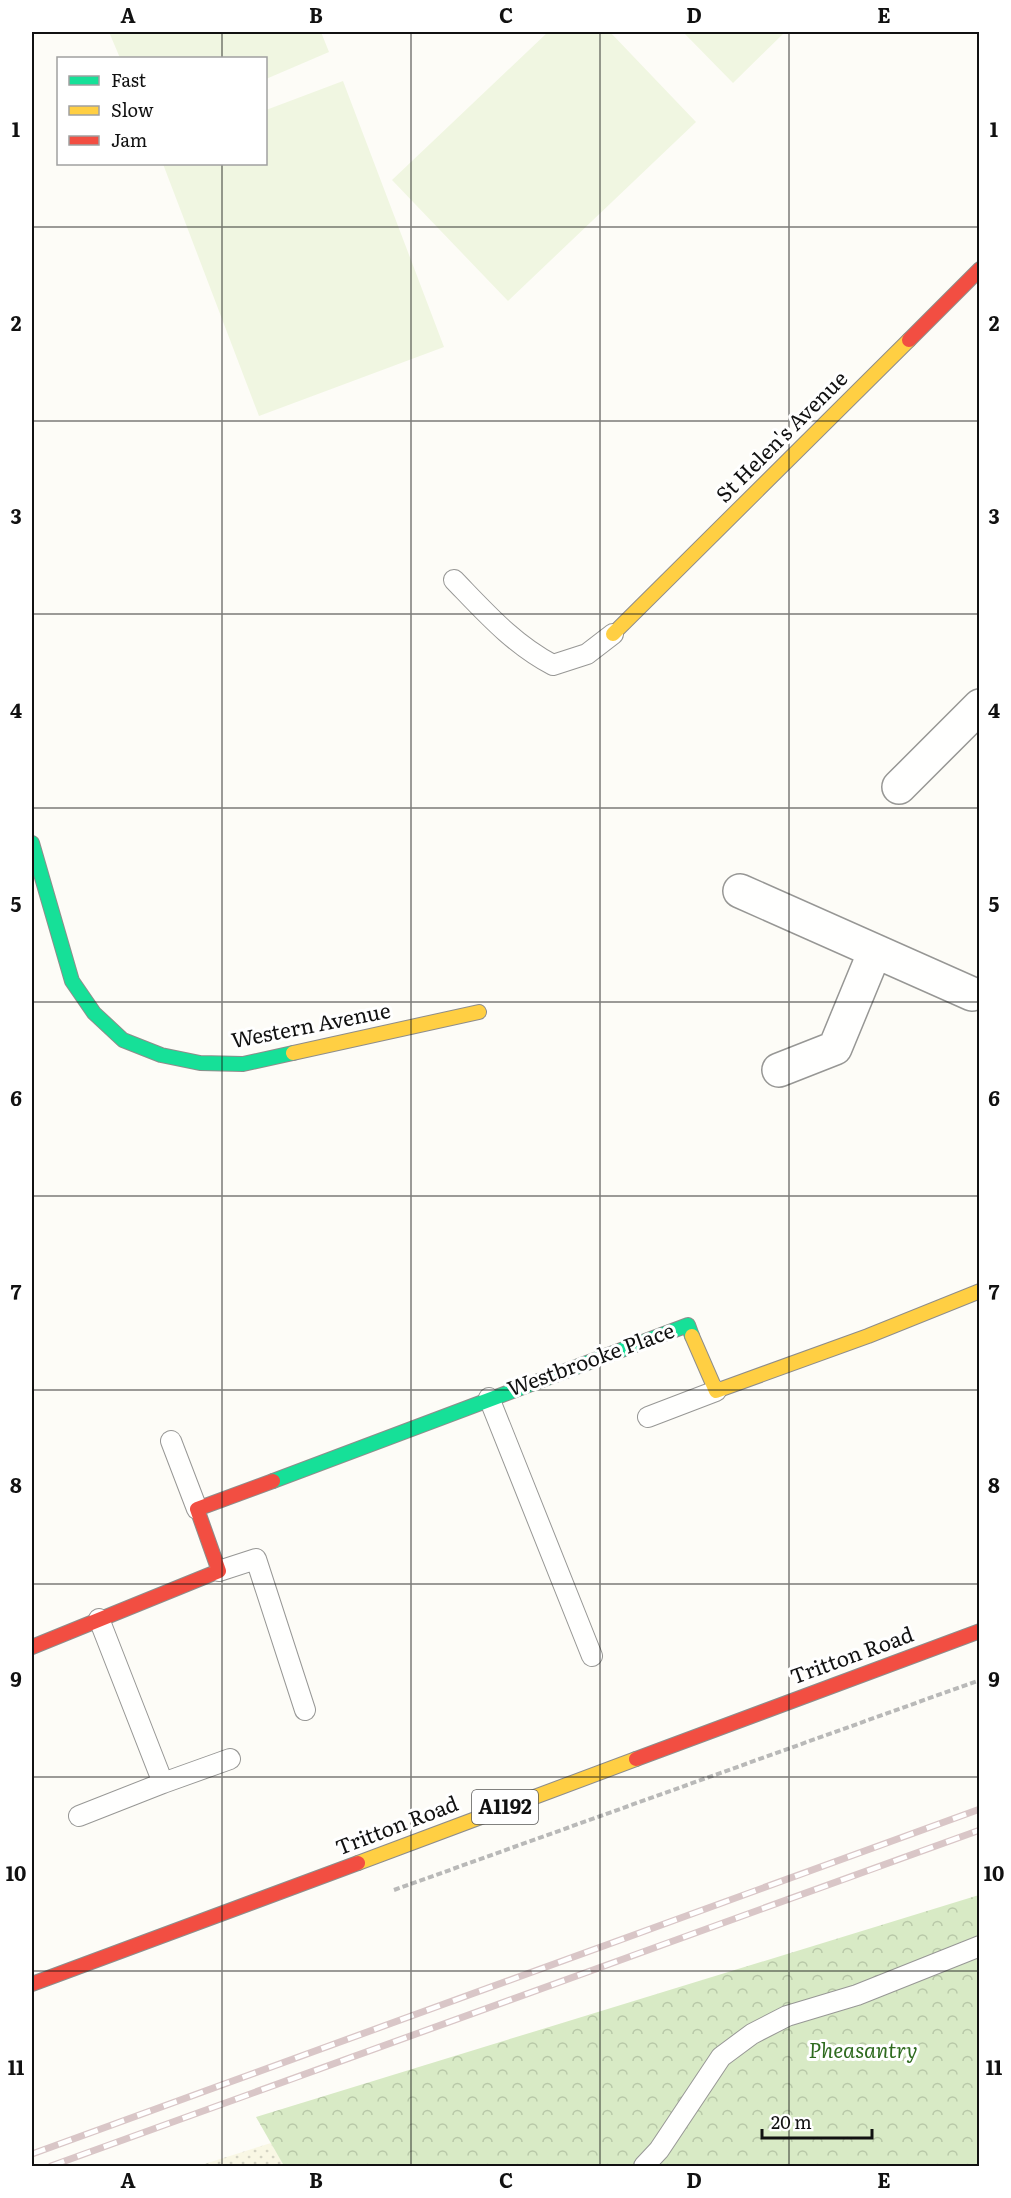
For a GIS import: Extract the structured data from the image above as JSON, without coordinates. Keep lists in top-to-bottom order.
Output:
{
  "streets": {
    "street": [
      "St Helen's Avenue",
      "Western Avenue",
      "Westbrooke Place",
      "Tritton Road",
      "A1192"
    ]
  },
  "parks": ["Pheasantry"],
  "legend": ["Fast", "Slow", "Jam"],
  "scale_bar": "20 m",
  "grid": {
    "columns": [
      "A",
      "B",
      "C",
      "D",
      "E"
    ],
    "rows": [
      "1",
      "2",
      "3",
      "4",
      "5",
      "6",
      "7",
      "8",
      "9",
      "10",
      "11"
    ]
  }
}
